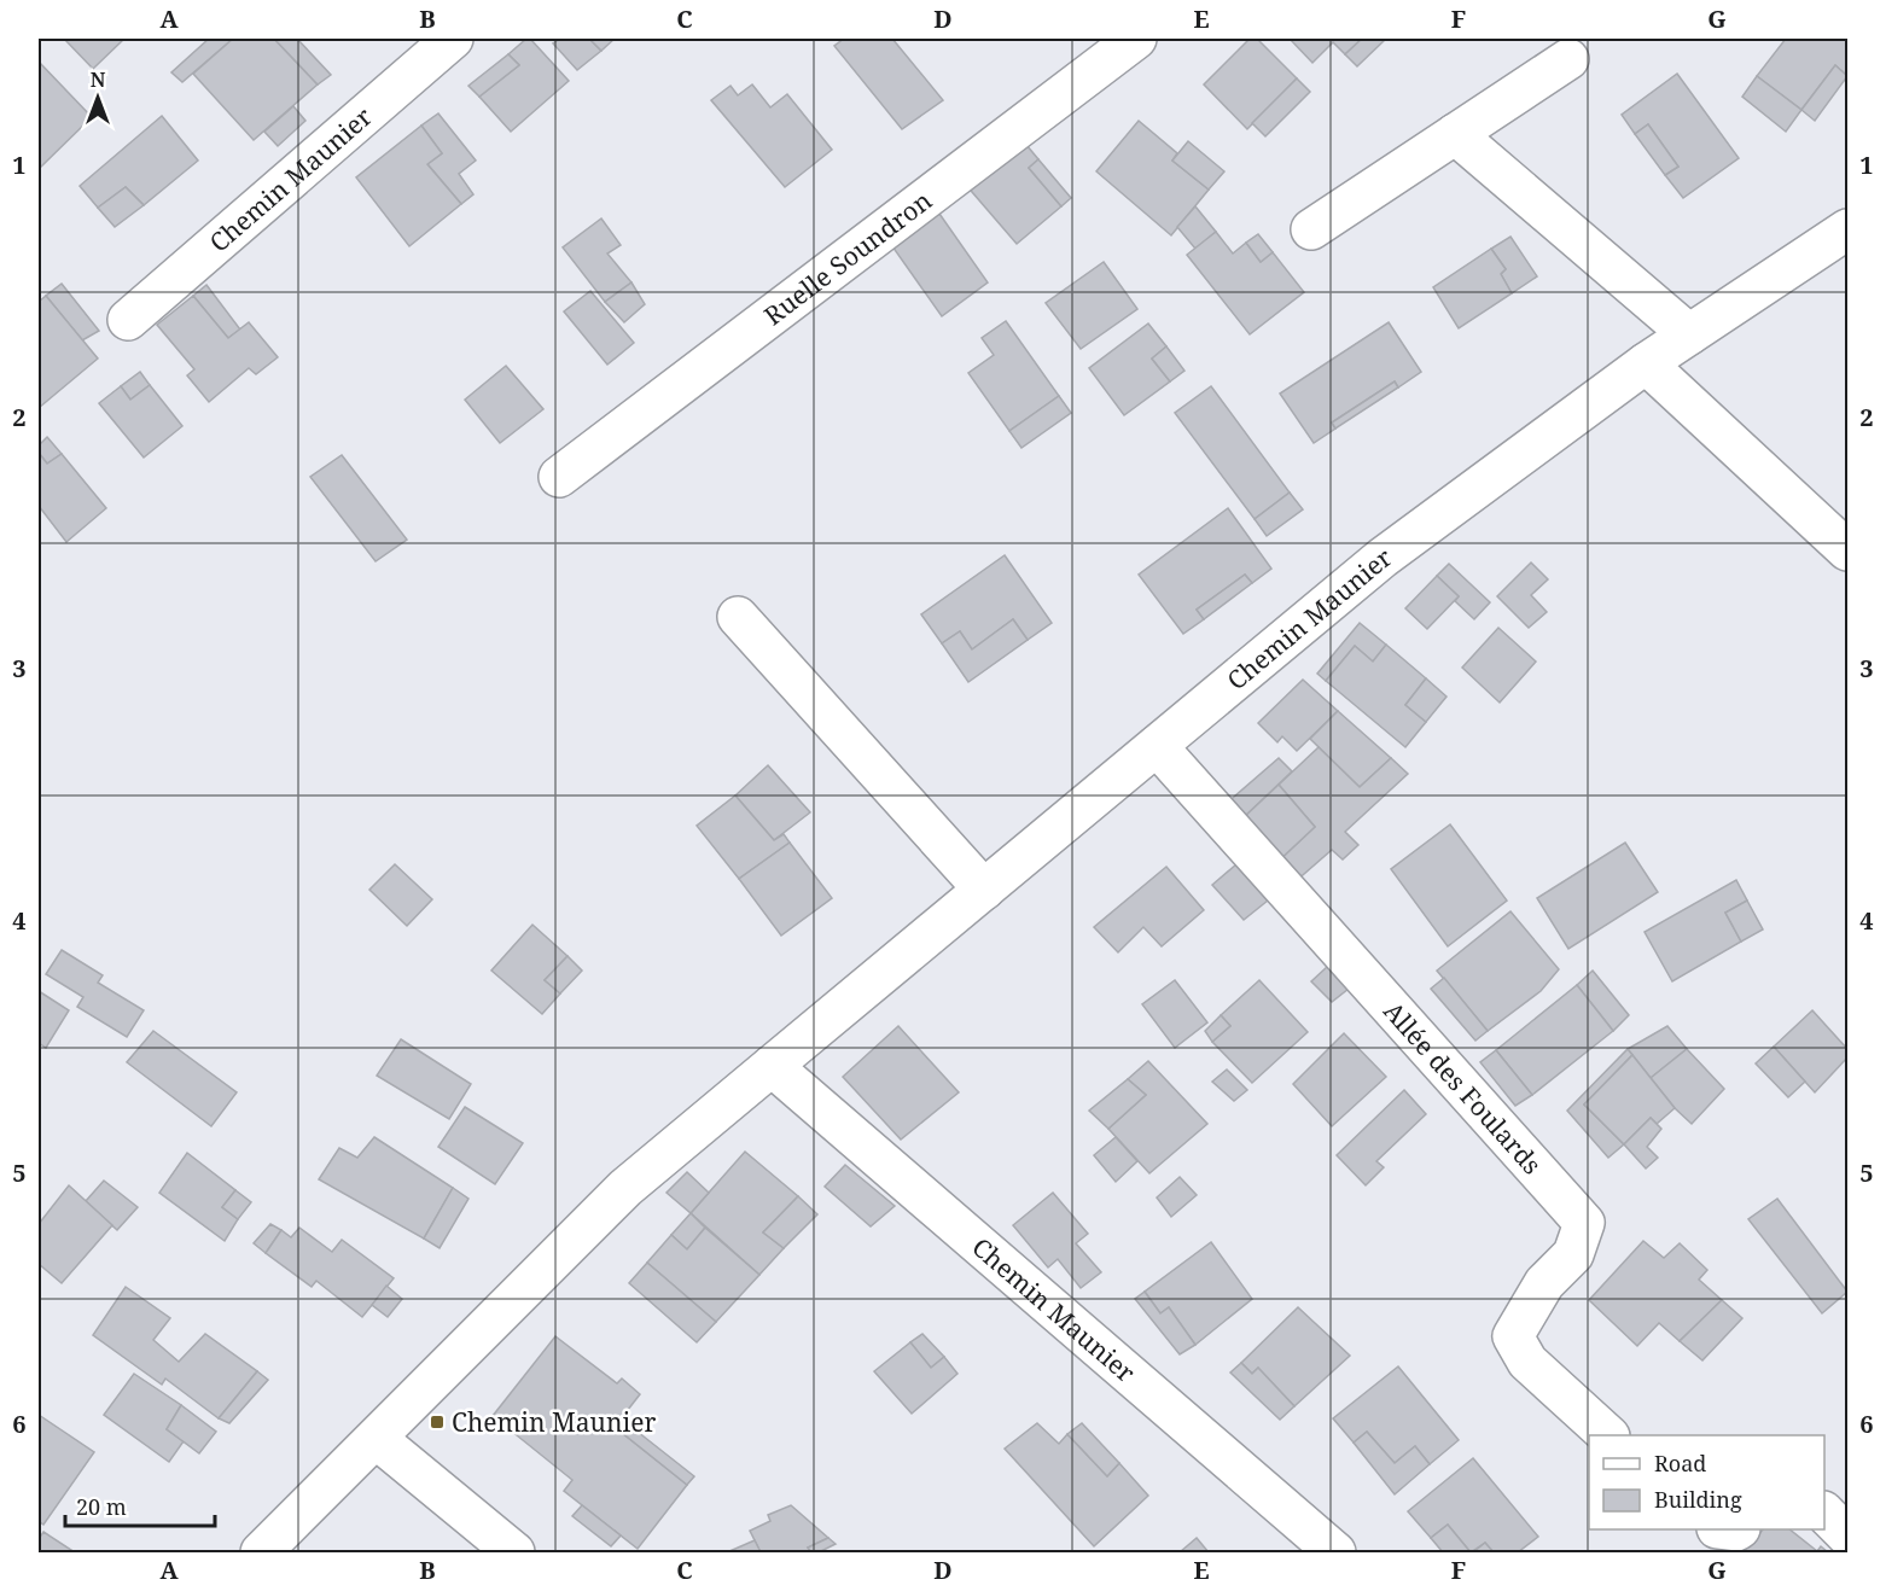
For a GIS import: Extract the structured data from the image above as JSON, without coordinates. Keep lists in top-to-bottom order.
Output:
{
  "streets": {
    "street": ["Chemin Maunier", "Ruelle Soundron", "Allée des Foulards"]
  },
  "crossings": [
    ["Chemin Maunier", "Allée des Foulards"]
  ],
  "places": {
    "transit": ["Chemin Maunier"]
  },
  "legend": ["Road", "Building"],
  "scale_bar": "20 m",
  "north": "top",
  "grid": {
    "columns": [
      "A",
      "B",
      "C",
      "D",
      "E",
      "F",
      "G"
    ],
    "rows": [
      "1",
      "2",
      "3",
      "4",
      "5",
      "6"
    ]
  }
}
